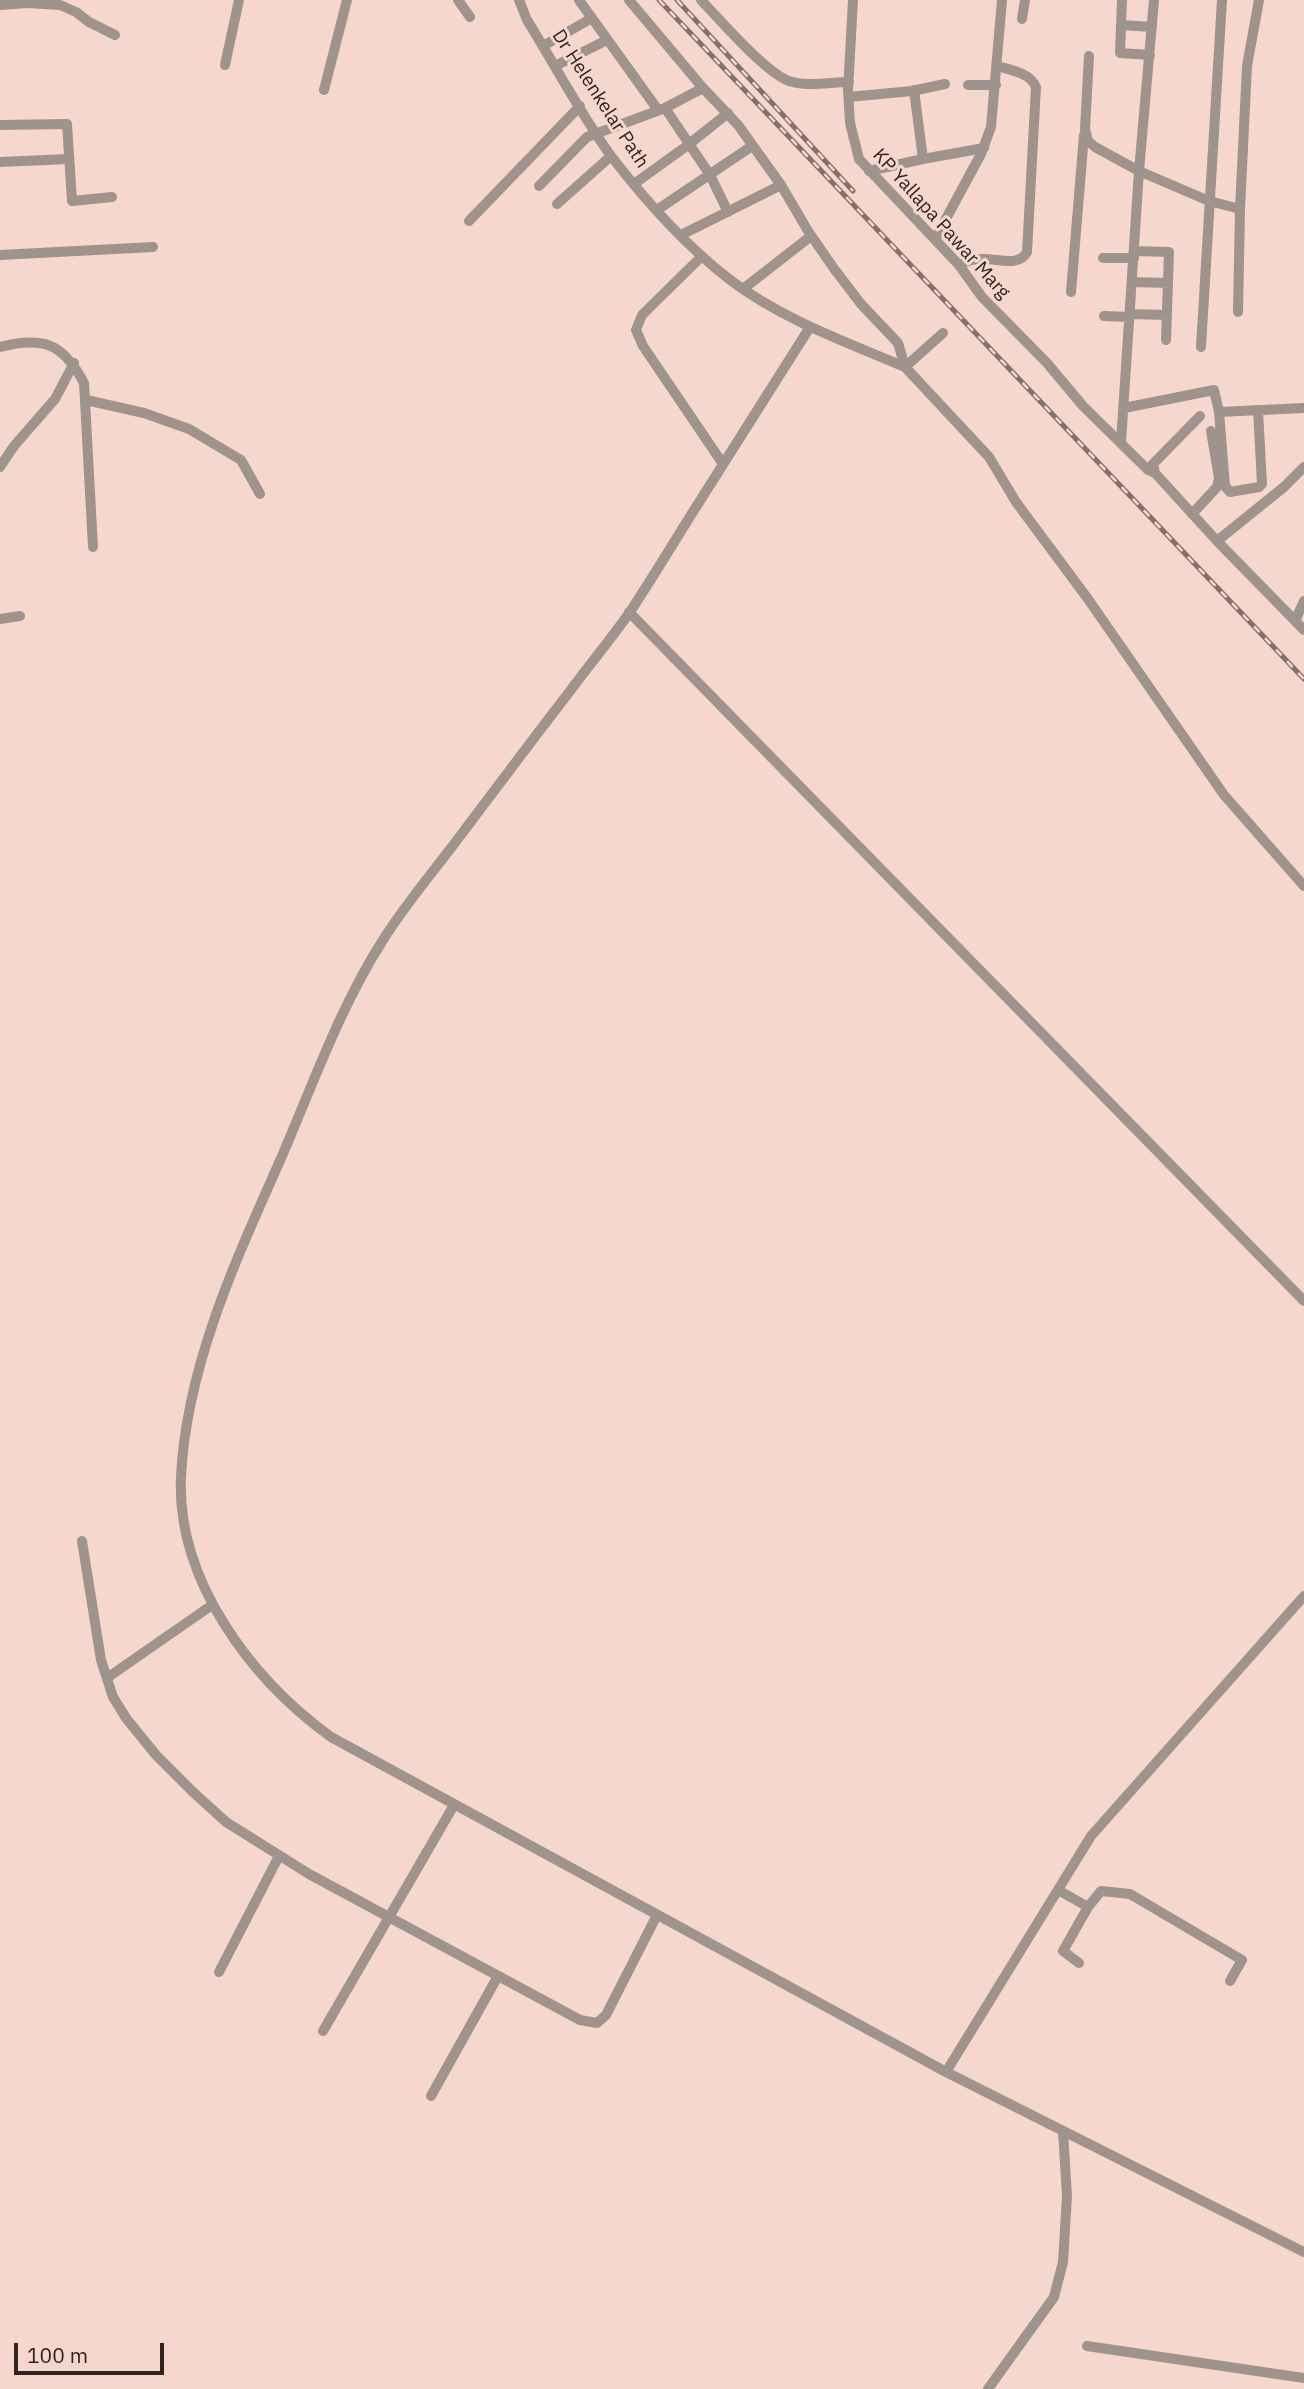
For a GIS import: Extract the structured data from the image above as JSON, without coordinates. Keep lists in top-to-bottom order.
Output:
{
  "streets": {
    "street": ["Dr Helenkelar Path", "KP Yallapa Pawar Marg"]
  },
  "scale_bar": "100 m"
}
